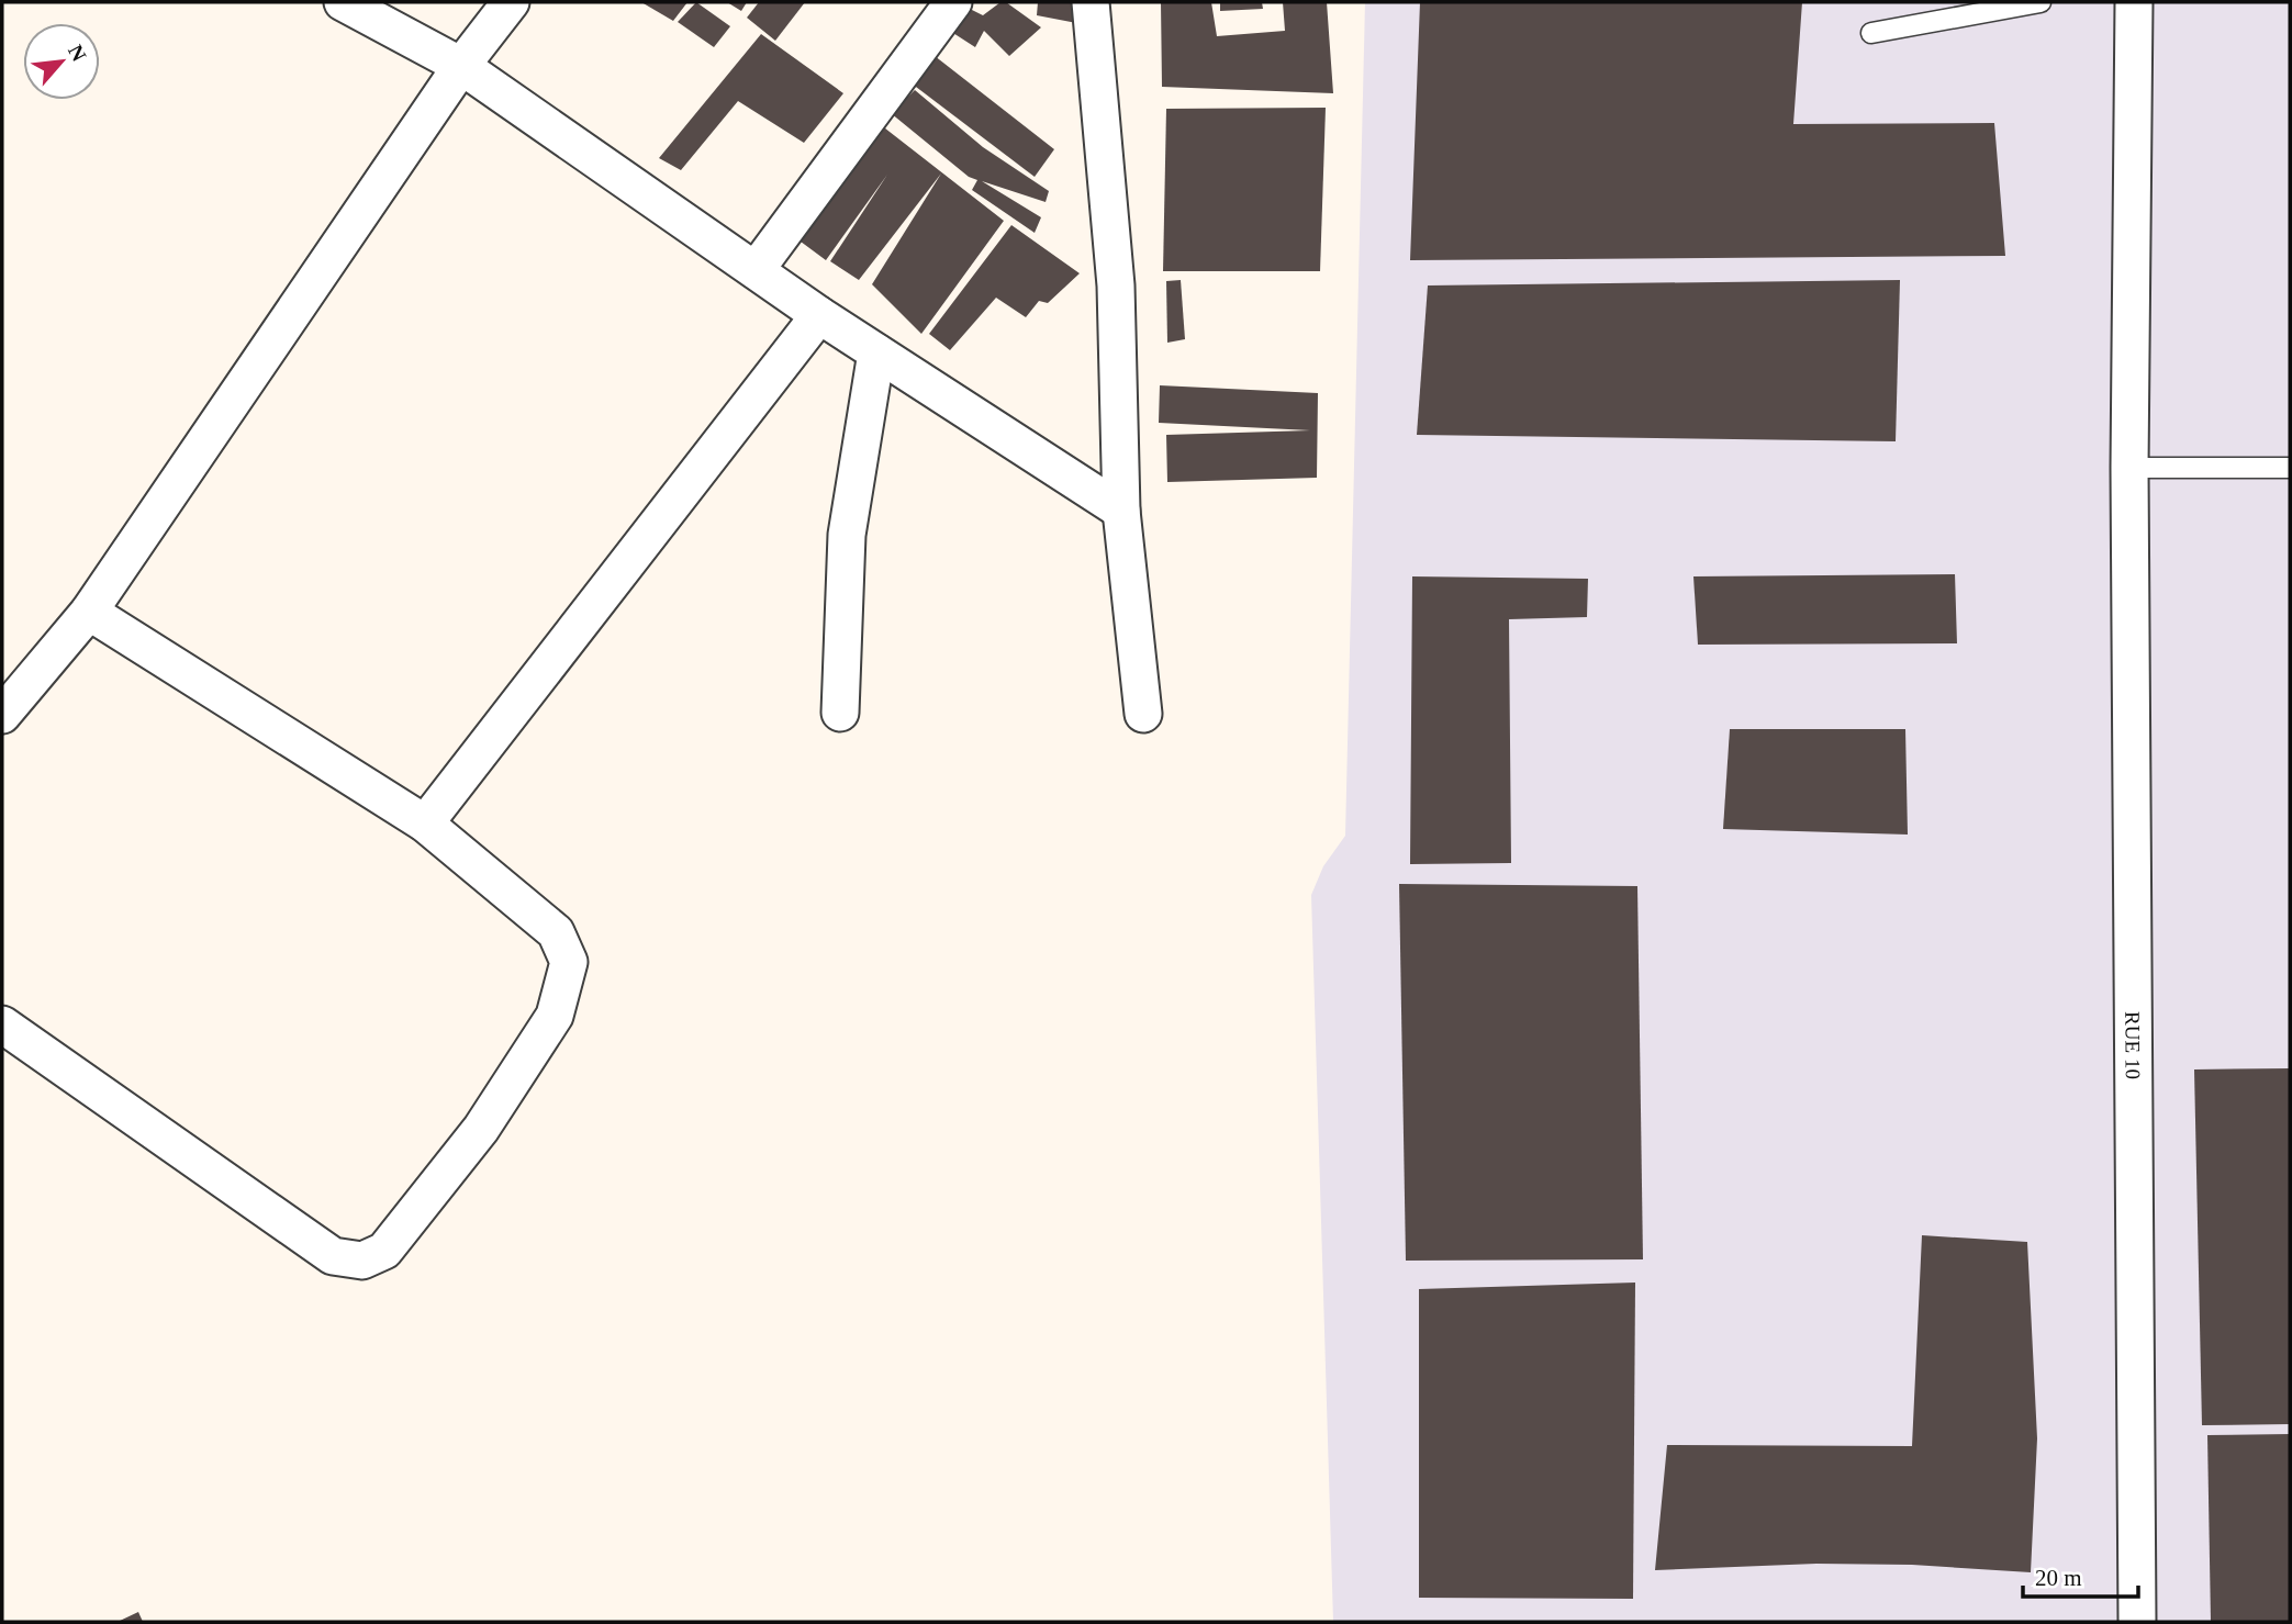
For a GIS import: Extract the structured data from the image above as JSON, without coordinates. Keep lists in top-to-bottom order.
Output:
{
  "streets": {
    "street": ["RUE 10"]
  },
  "scale_bar": "20 m",
  "north": "top right"
}
